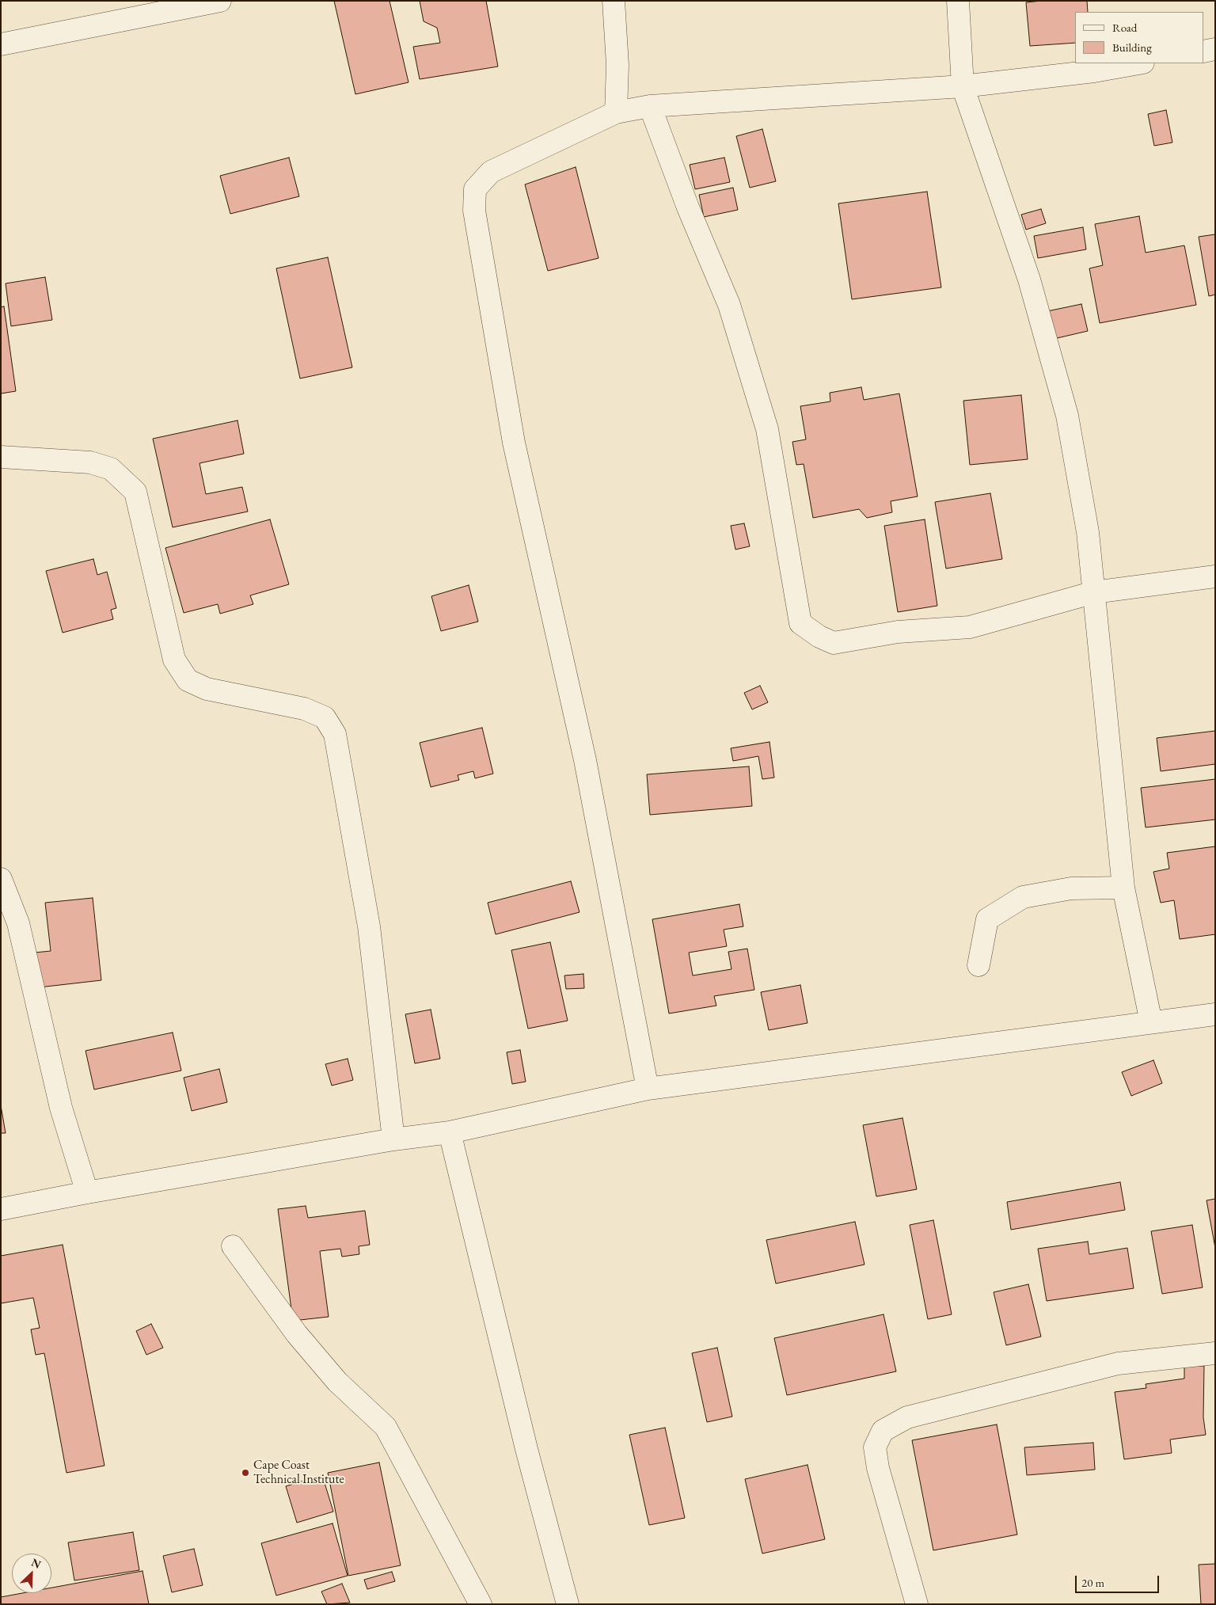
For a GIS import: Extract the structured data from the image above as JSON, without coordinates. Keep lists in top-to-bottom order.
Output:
{
  "places": ["Cape Coast Technical Institute"],
  "legend": ["Road", "Building"],
  "scale_bar": "20 m",
  "north": "top right"
}
